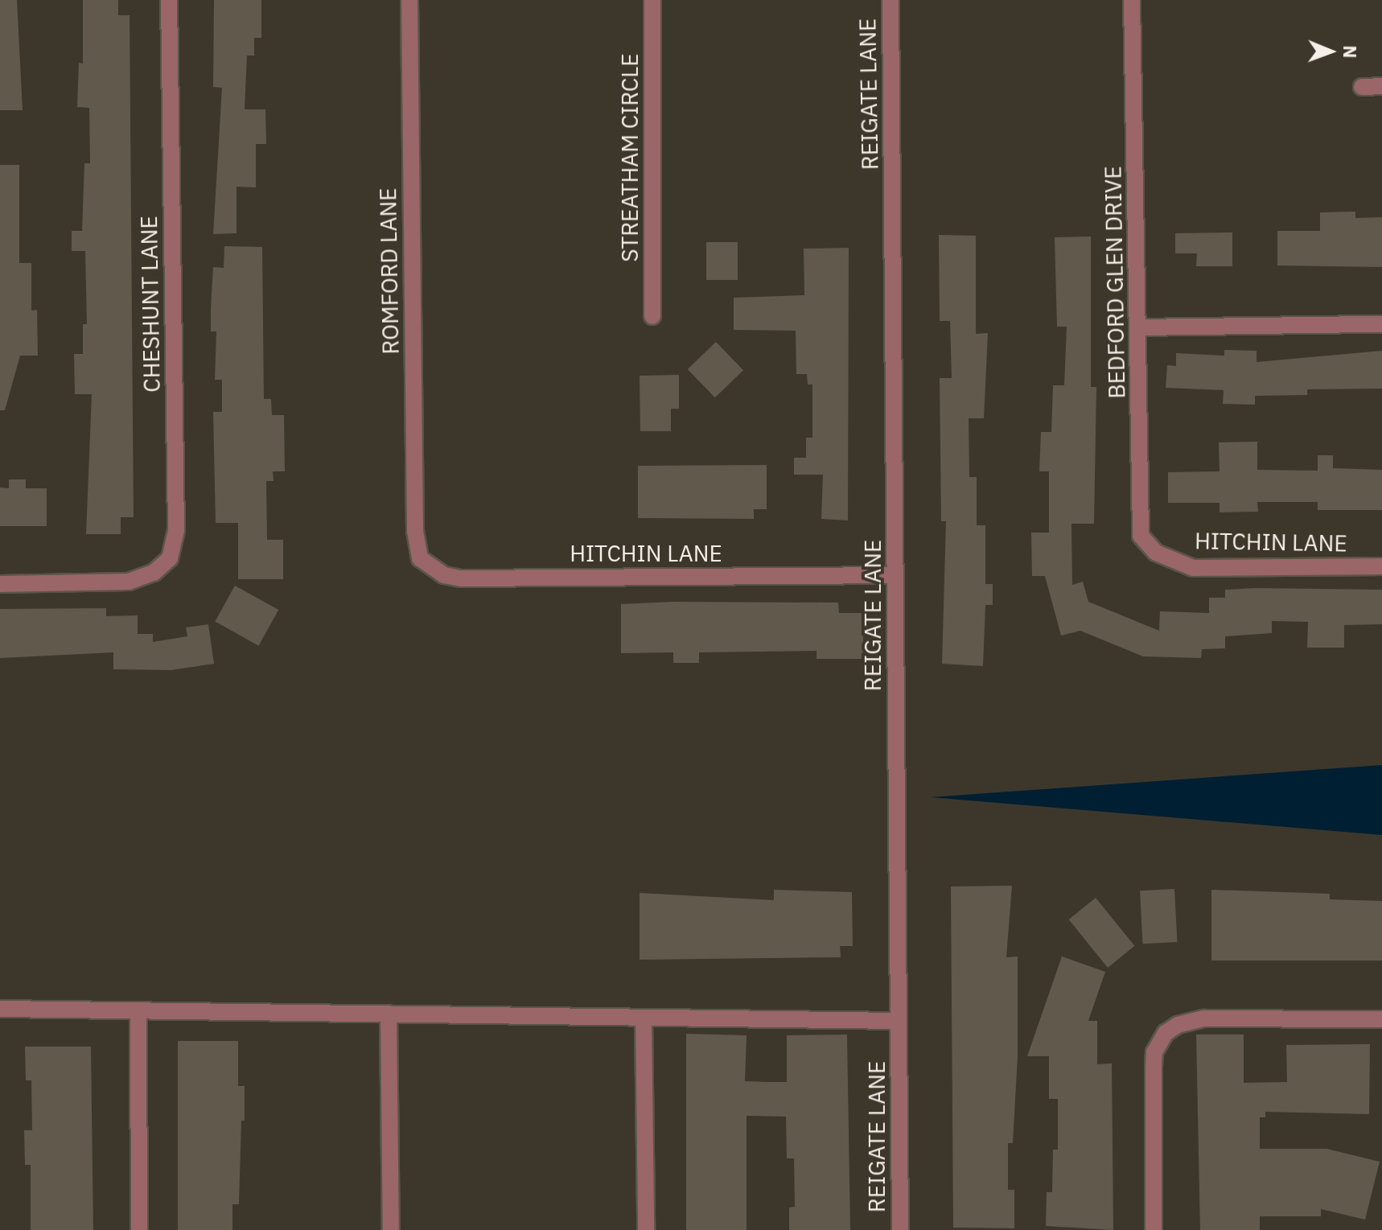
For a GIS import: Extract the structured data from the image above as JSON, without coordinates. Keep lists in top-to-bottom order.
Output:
{
  "streets": {
    "street": [
      "REIGATE LANE",
      "STREATHAM CIRCLE",
      "ROMFORD LANE",
      "BEDFORD GLEN DRIVE",
      "CHESHUNT LANE",
      "HITCHIN LANE"
    ]
  },
  "crossings": [
    ["REIGATE LANE", "HITCHIN LANE"],
    ["ROMFORD LANE", "HITCHIN LANE"],
    ["BEDFORD GLEN DRIVE", "HITCHIN LANE"]
  ],
  "north": "right"
}
